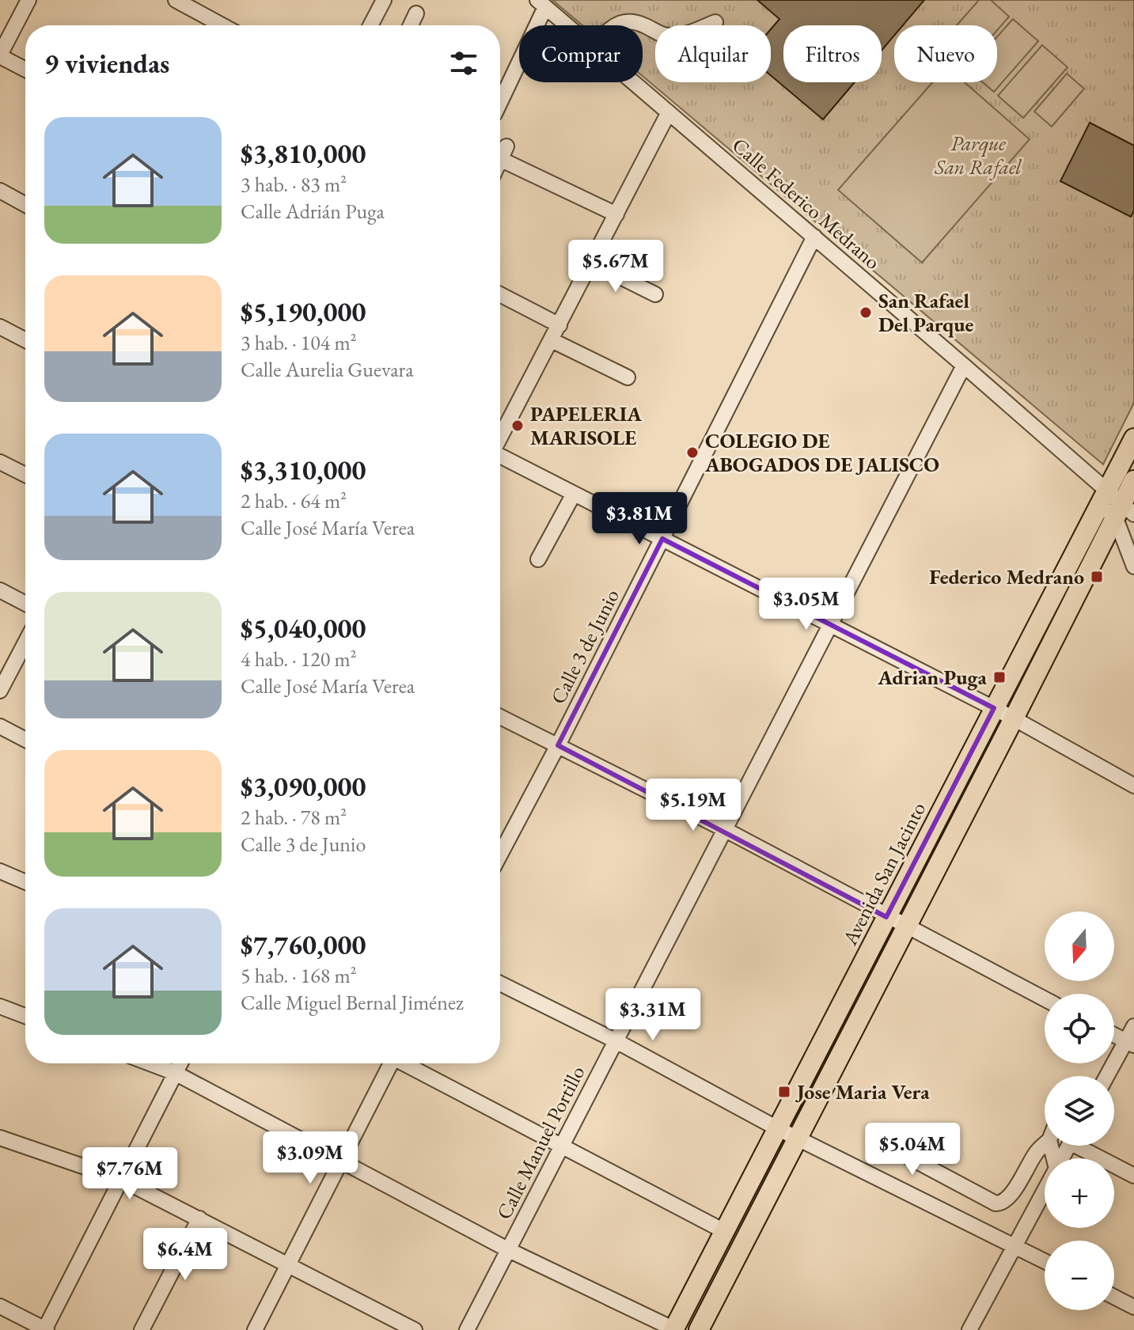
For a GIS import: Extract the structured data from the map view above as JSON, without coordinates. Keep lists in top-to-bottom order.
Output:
{
  "streets": {
    "main road": ["Avenida San Jacinto"],
    "street": ["Calle Federico Medrano", "Calle 3 de Junio", "Calle Manuel Portillo"]
  },
  "crossings": [
    ["Calle Federico Medrano", "Calle 3 de Junio"],
    ["Calle Federico Medrano", "Avenida San Jacinto"],
    ["Calle Federico Medrano", "Calle Manuel Portillo"]
  ],
  "parks": ["Parque San Rafael"],
  "places": {
    "other": ["San Rafael Del Parque", "PAPELERIA MARISOLE", "COLEGIO DE ABOGADOS DE JALISCO"],
    "transit": ["Federico Medrano", "Adrian Puga", "Jose Maria Vera"]
  },
  "north": "bottom",
  "page": {
    "chip": [
      "Comprar",
      "Alquilar",
      "Filtros",
      "Nuevo"
    ],
    "heading": "9 viviendas",
    "list": [
      {
        "name": "$3,810,000",
        "note": "3 hab. · 83 m² · Calle Adrián Puga"
      },
      {
        "name": "$5,190,000",
        "note": "3 hab. · 104 m² · Calle Aurelia Guevara"
      },
      {
        "name": "$3,310,000",
        "note": "2 hab. · 64 m² · Calle José María Verea"
      },
      {
        "name": "$5,040,000",
        "note": "4 hab. · 120 m² · Calle José María Verea"
      },
      {
        "name": "$3,090,000",
        "note": "2 hab. · 78 m² · Calle 3 de Junio"
      },
      {
        "name": "$7,760,000",
        "note": "5 hab. · 168 m² · Calle Miguel Bernal Jiménez"
      }
    ],
    "price": [
      "$5.67M",
      "$3.81M",
      "$3.05M",
      "$5.19M",
      "$3.31M",
      "$5.04M",
      "$3.09M",
      "$7.76M",
      "$6.4M"
    ],
    "map_buttons": ["+", "−"]
  }
}
